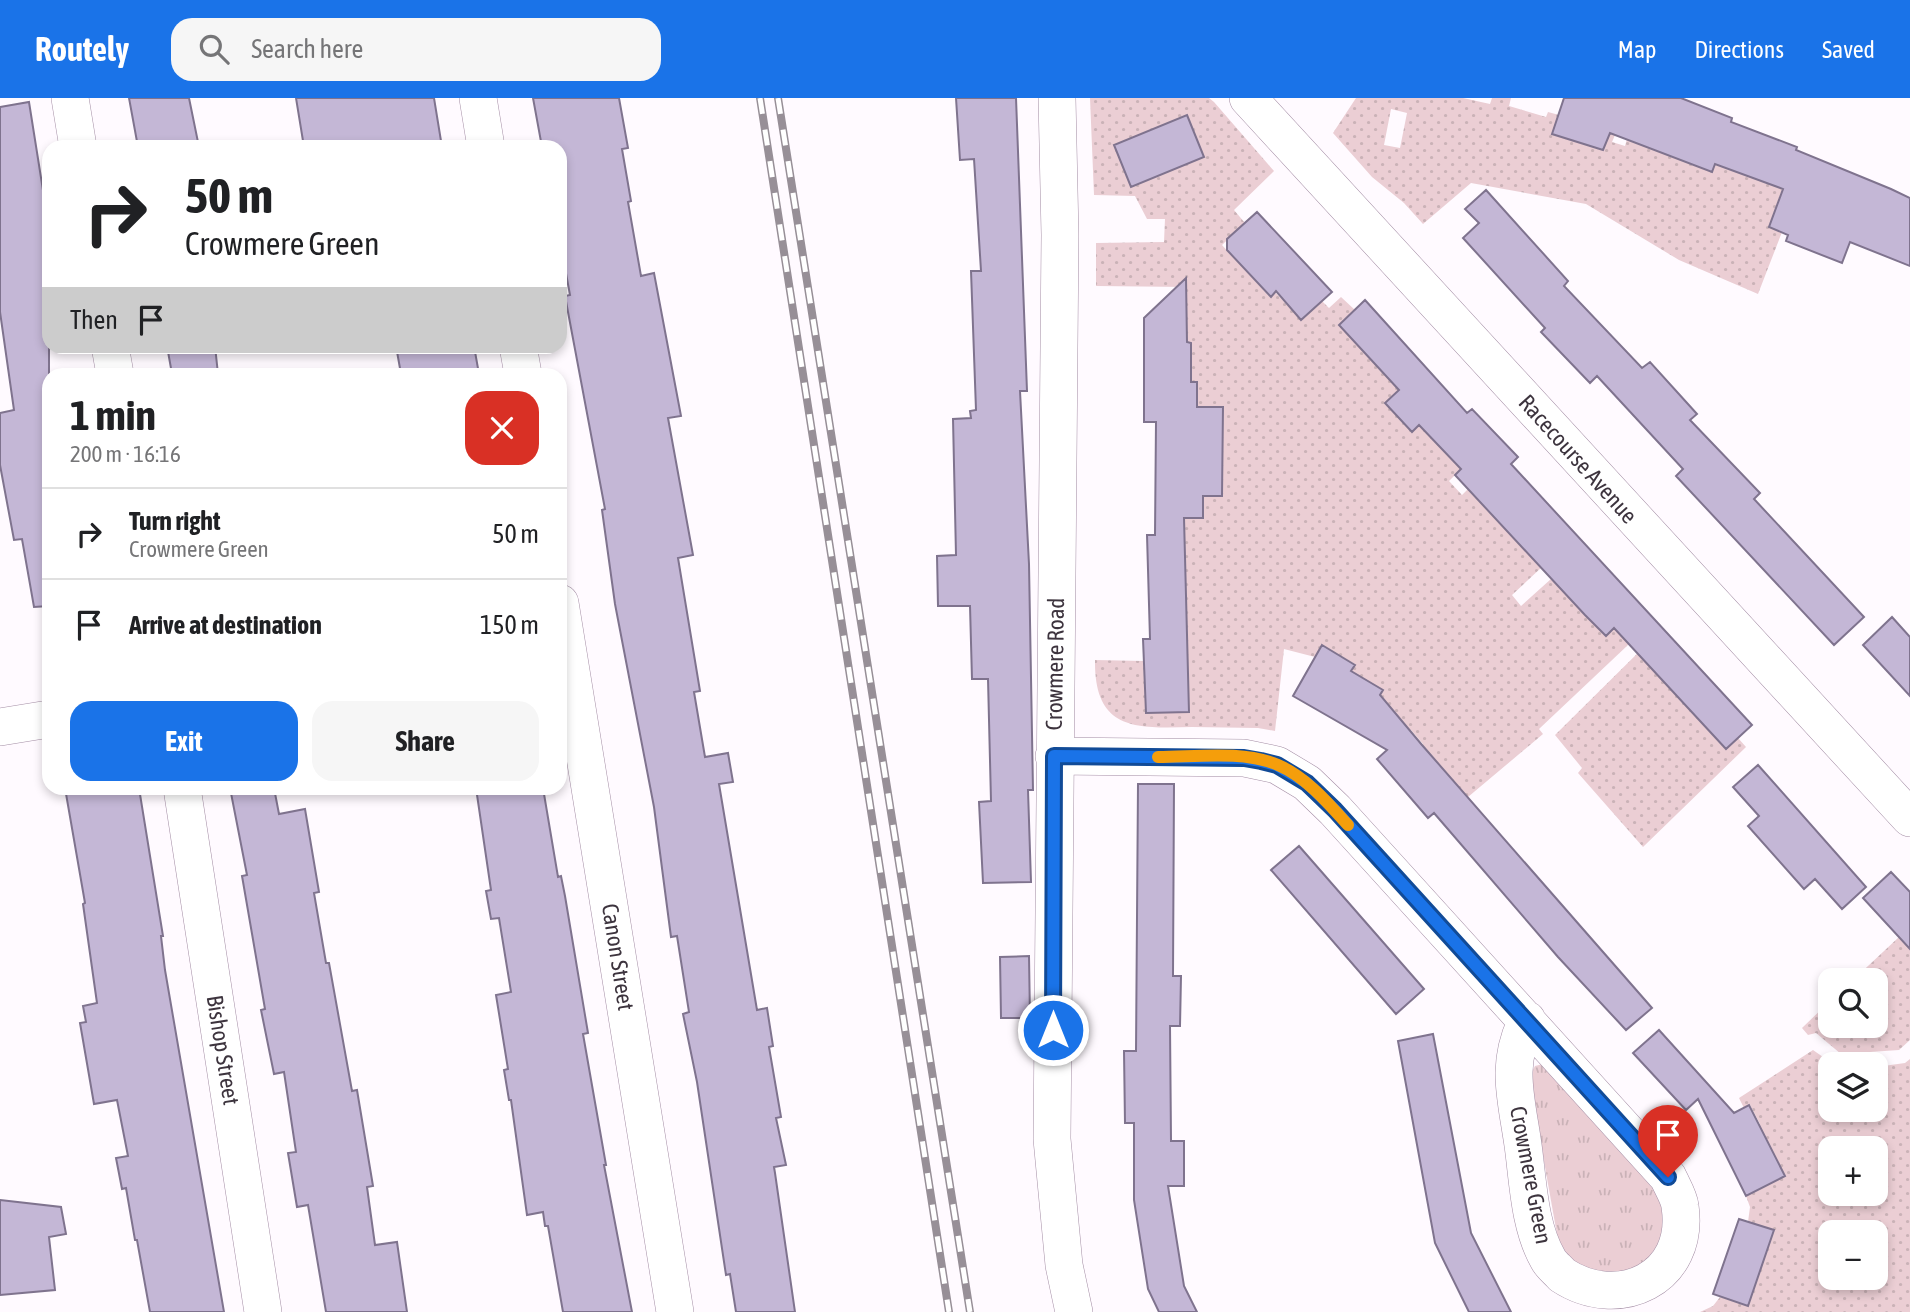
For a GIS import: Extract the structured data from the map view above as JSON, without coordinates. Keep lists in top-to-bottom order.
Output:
{
  "streets": {
    "street": [
      "Racecourse Avenue",
      "Crowmere Road",
      "Canon Street",
      "Bishop Street",
      "Crowmere Green"
    ]
  },
  "crossings": [
    ["Crowmere Road", "Crowmere Green"]
  ],
  "page": {
    "header": "Routely",
    "search": "Search here",
    "nav": ["Map", "Directions", "Saved"],
    "turn": ["50 m", "Crowmere Green"],
    "then": "Then",
    "heading": ["1 min", "200 m · 16:16"],
    "list": [
      {
        "name": "Turn right",
        "note": "Crowmere Green",
        "value": "50 m"
      },
      {
        "name": "Arrive at destination",
        "value": "150 m"
      }
    ],
    "buttons": ["Exit", "Share"],
    "map_buttons": ["+", "−"]
  }
}
